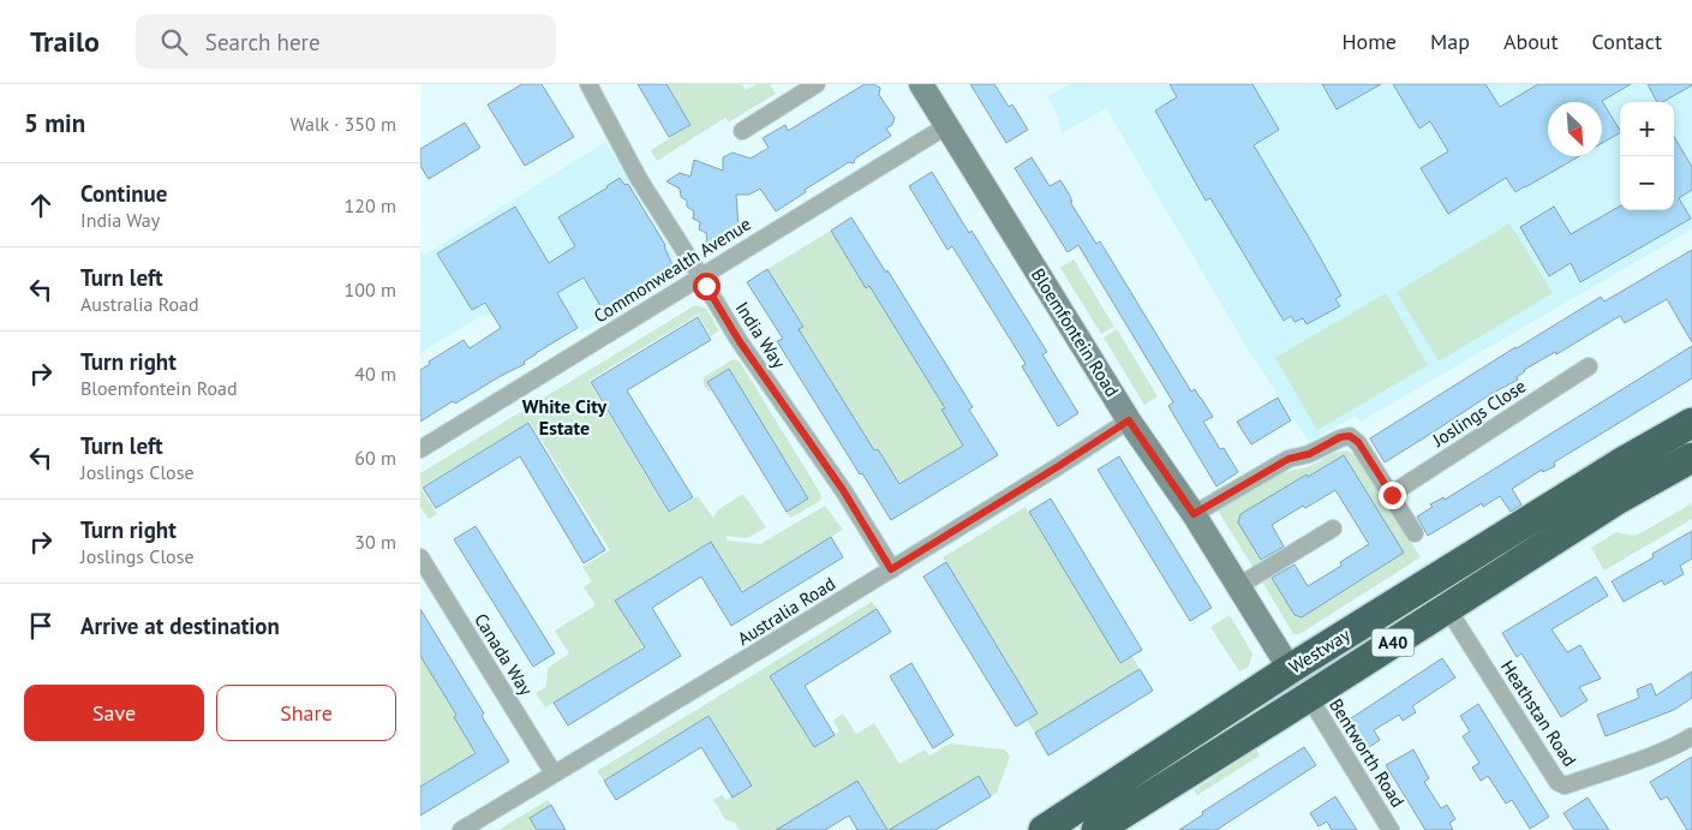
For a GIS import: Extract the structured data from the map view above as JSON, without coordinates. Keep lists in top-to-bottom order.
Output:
{
  "streets": {
    "highway": ["A40", "Westway"],
    "street": [
      "Commonwealth Avenue",
      "Bloemfontein Road",
      "India Way",
      "Joslings Close",
      "Australia Road",
      "Canada Way",
      "Heathstan Road",
      "Bentworth Road"
    ]
  },
  "crossings": [
    ["Commonwealth Avenue", "Bloemfontein Road"],
    ["Commonwealth Avenue", "India Way"],
    ["Bloemfontein Road", "Australia Road"],
    ["Bloemfontein Road", "Westway"],
    ["India Way", "Australia Road"],
    ["Australia Road", "Canada Way"],
    ["Westway", "Heathstan Road"],
    ["Westway", "Bentworth Road"]
  ],
  "districts": ["White City Estate"],
  "north": "bottom right",
  "page": {
    "header": "Trailo",
    "search": "Search here",
    "nav": [
      "Home",
      "Map",
      "About",
      "Contact"
    ],
    "heading": ["5 min", "Walk · 350 m"],
    "map_buttons": ["+", "−"],
    "list": [
      ["Continue", "India Way", "120 m"],
      ["Turn left", "Australia Road", "100 m"],
      ["Turn right", "Bloemfontein Road", "40 m"],
      ["Turn left", "Joslings Close", "60 m"],
      ["Turn right", "Joslings Close", "30 m"],
      "Arrive at destination"
    ],
    "buttons": ["Save", "Share"]
  }
}
